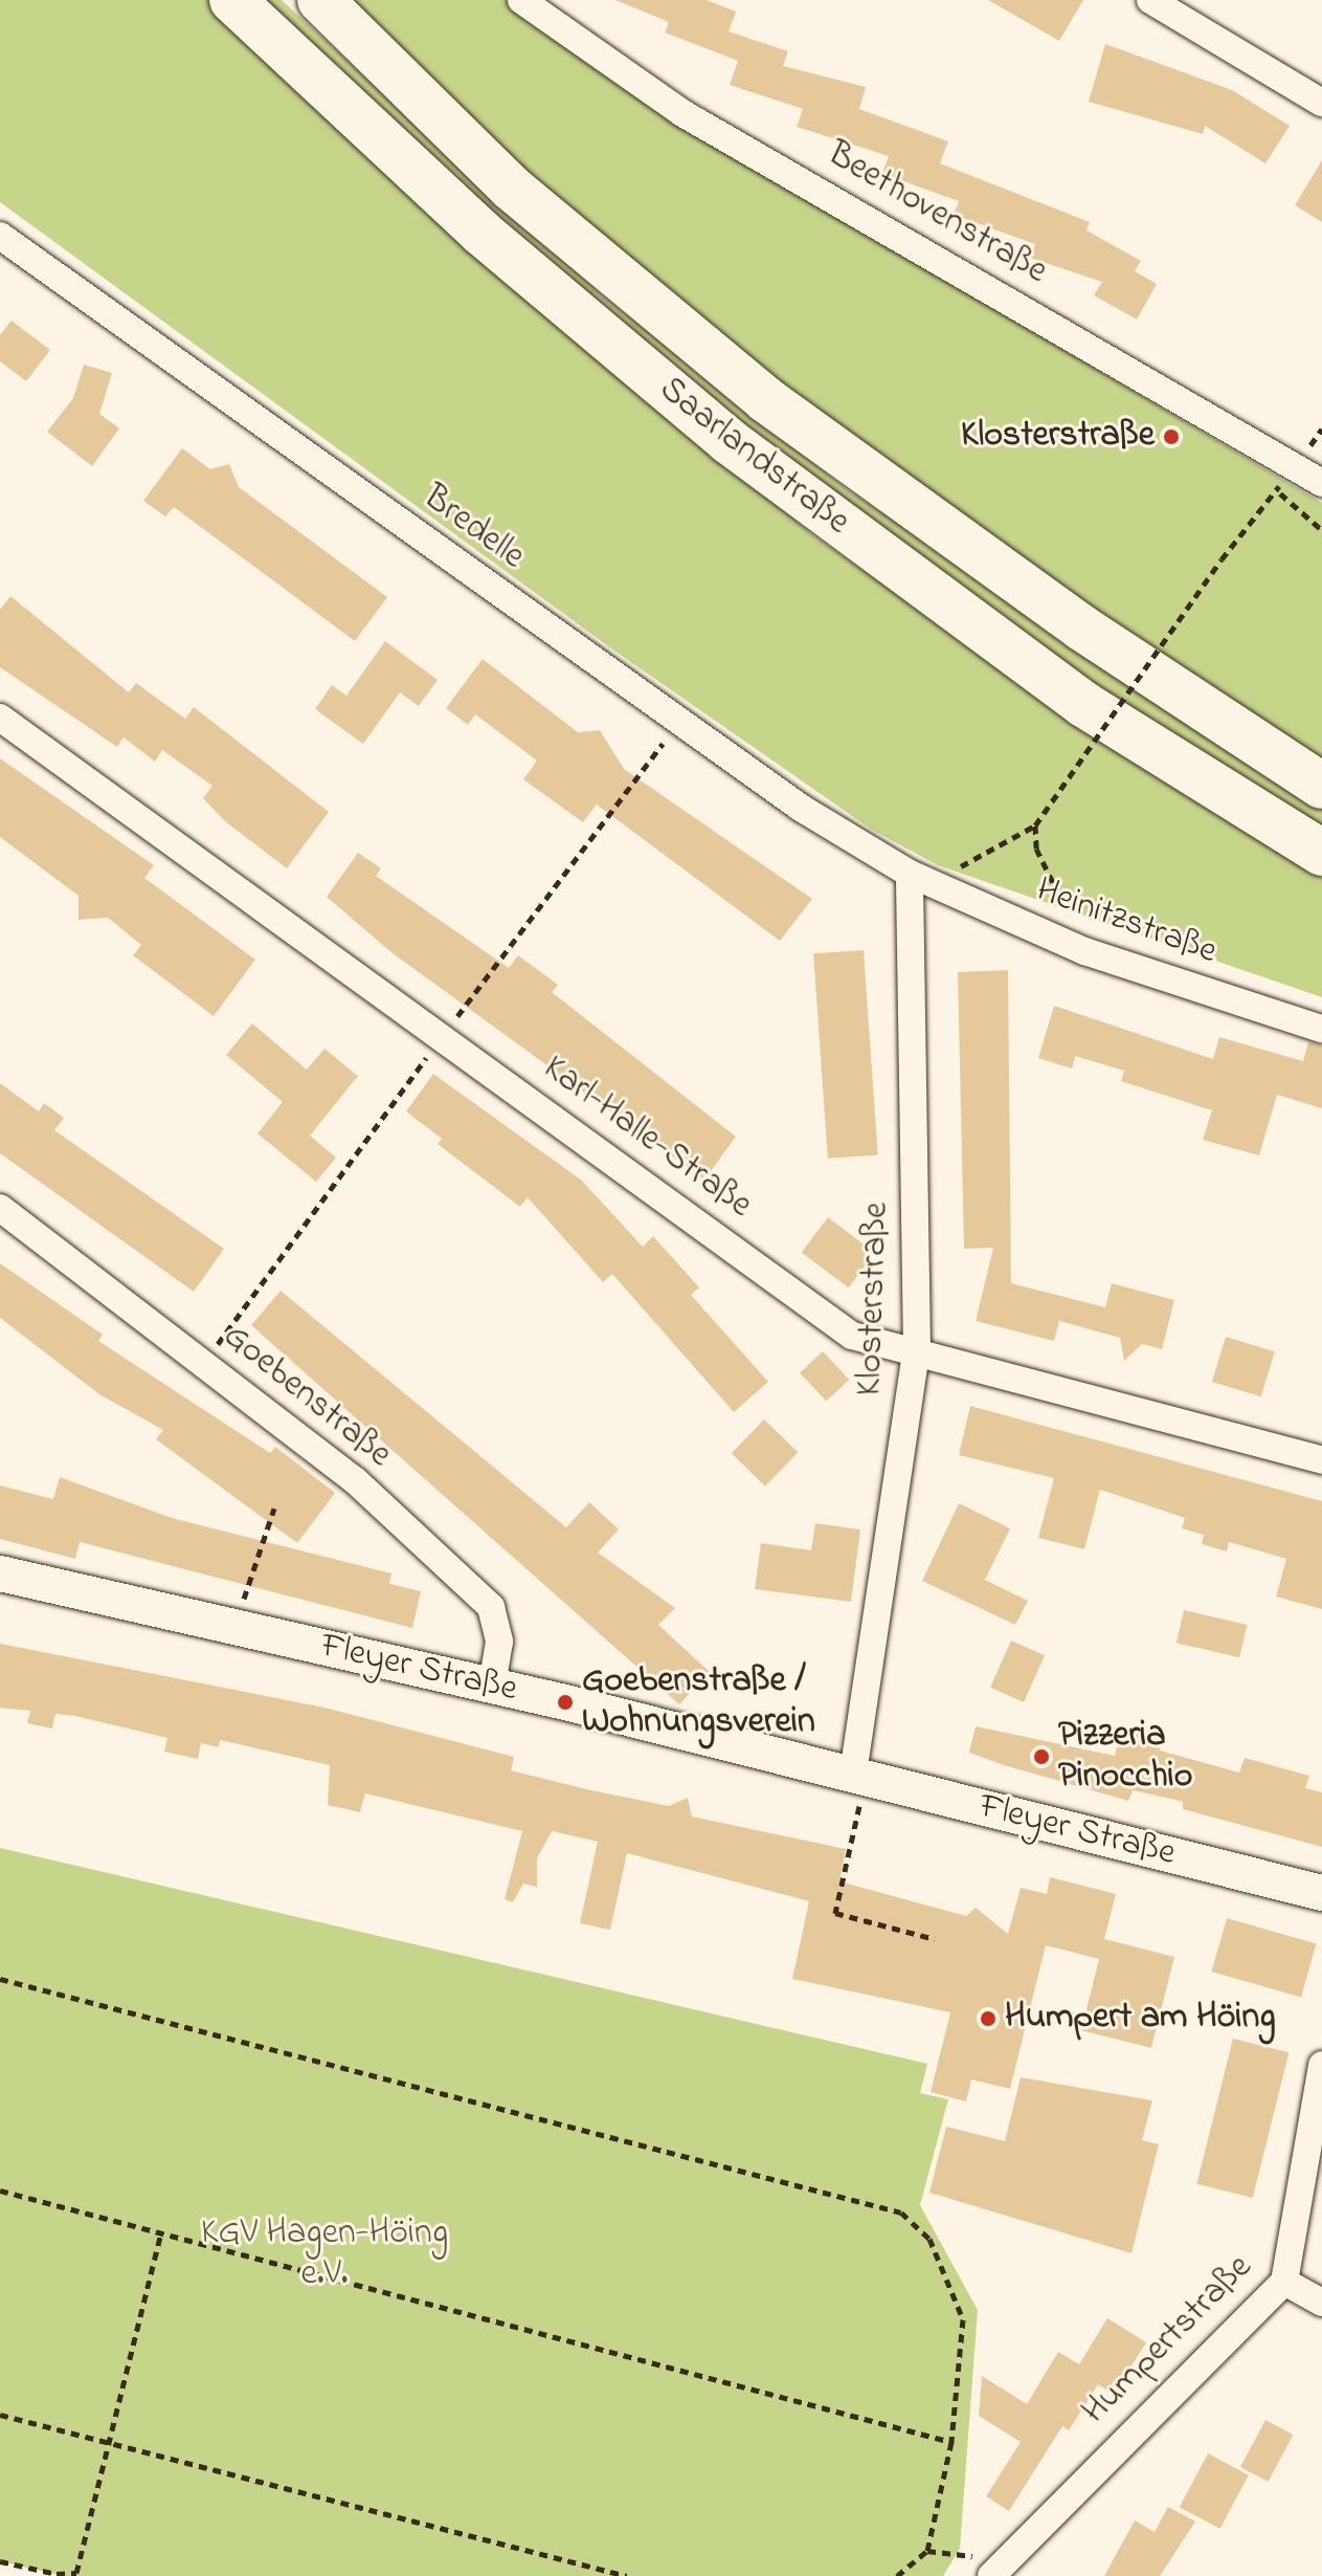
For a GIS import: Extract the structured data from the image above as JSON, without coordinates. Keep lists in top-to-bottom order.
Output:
{
  "streets": {
    "highway": ["Saarlandstraße"],
    "street": [
      "Beethovenstraße",
      "Bredelle",
      "Heinitzstraße",
      "Karl-Halle-Straße",
      "Klosterstraße",
      "Goebenstraße",
      "Fleyer Straße",
      "Humpertstraße"
    ]
  },
  "crossings": [
    ["Bredelle", "Heinitzstraße"],
    ["Bredelle", "Klosterstraße"],
    ["Heinitzstraße", "Klosterstraße"],
    ["Karl-Halle-Straße", "Klosterstraße"],
    ["Klosterstraße", "Fleyer Straße"],
    ["Goebenstraße", "Fleyer Straße"]
  ],
  "parks": ["KGV Hagen-Höing e.V."],
  "places": [
    "Klosterstraße",
    "Goebenstraße / Wohnungsverein",
    "Pizzeria Pinocchio",
    "Humpert am Höing"
  ]
}
